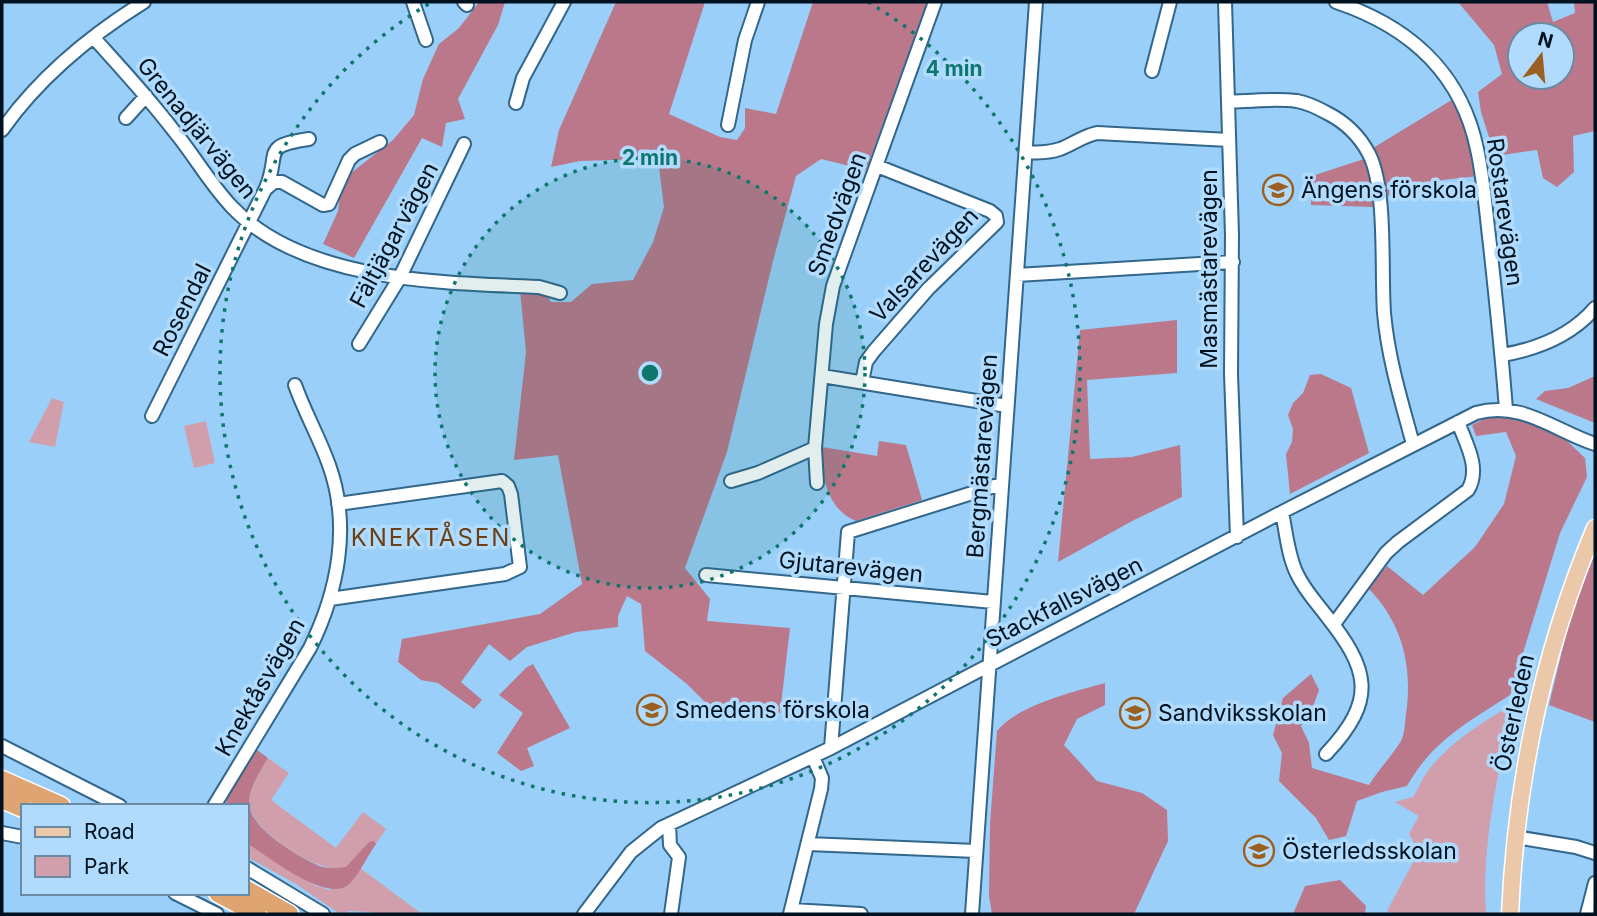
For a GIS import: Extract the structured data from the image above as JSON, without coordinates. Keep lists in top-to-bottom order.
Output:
{
  "streets": {
    "main road": ["Österleden"],
    "street": [
      "Grenadjärvägen",
      "Rostarevägen",
      "Smedvägen",
      "Fältjägarvägen",
      "Valsarevägen",
      "Masmästarevägen",
      "Rosendal",
      "Bergmästarevägen",
      "Gjutarevägen",
      "Stackfallsvägen",
      "Knektåsvägen"
    ]
  },
  "crossings": [
    ["Grenadjärvägen", "Fältjägarvägen"],
    ["Grenadjärvägen", "Rosendal"],
    ["Rostarevägen", "Stackfallsvägen"],
    ["Smedvägen", "Valsarevägen"],
    ["Masmästarevägen", "Stackfallsvägen"],
    ["Bergmästarevägen", "Gjutarevägen"],
    ["Bergmästarevägen", "Stackfallsvägen"]
  ],
  "districts": ["KNEKTÅSEN"],
  "places": {
    "school or university": [
      "Ängens förskola",
      "Smedens förskola",
      "Sandviksskolan",
      "Österledsskolan"
    ]
  },
  "legend": ["Road", "Park"],
  "north": "top",
  "rings": ["4 min", "2 min"]
}
